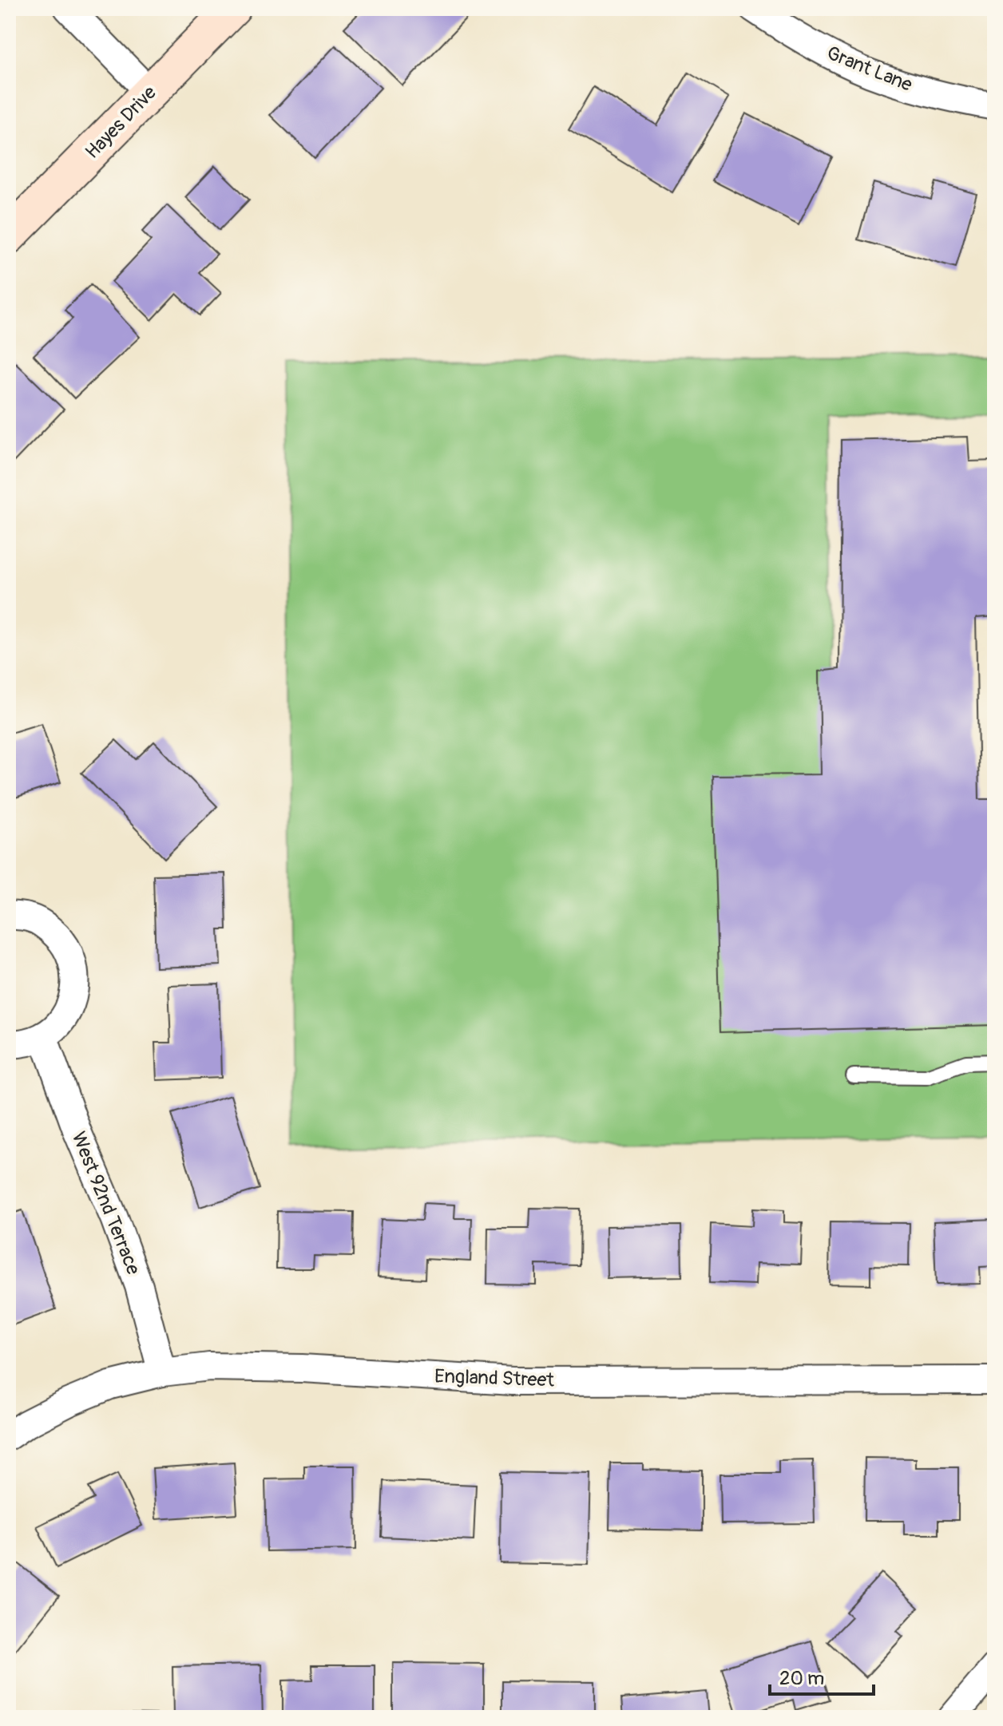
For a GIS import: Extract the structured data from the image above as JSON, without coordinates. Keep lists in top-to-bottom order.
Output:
{
  "streets": {
    "street": [
      "Grant Lane",
      "Hayes Drive",
      "West 92nd Terrace",
      "England Street"
    ]
  },
  "crossings": [
    ["West 92nd Terrace", "England Street"]
  ],
  "scale_bar": "20 m"
}
